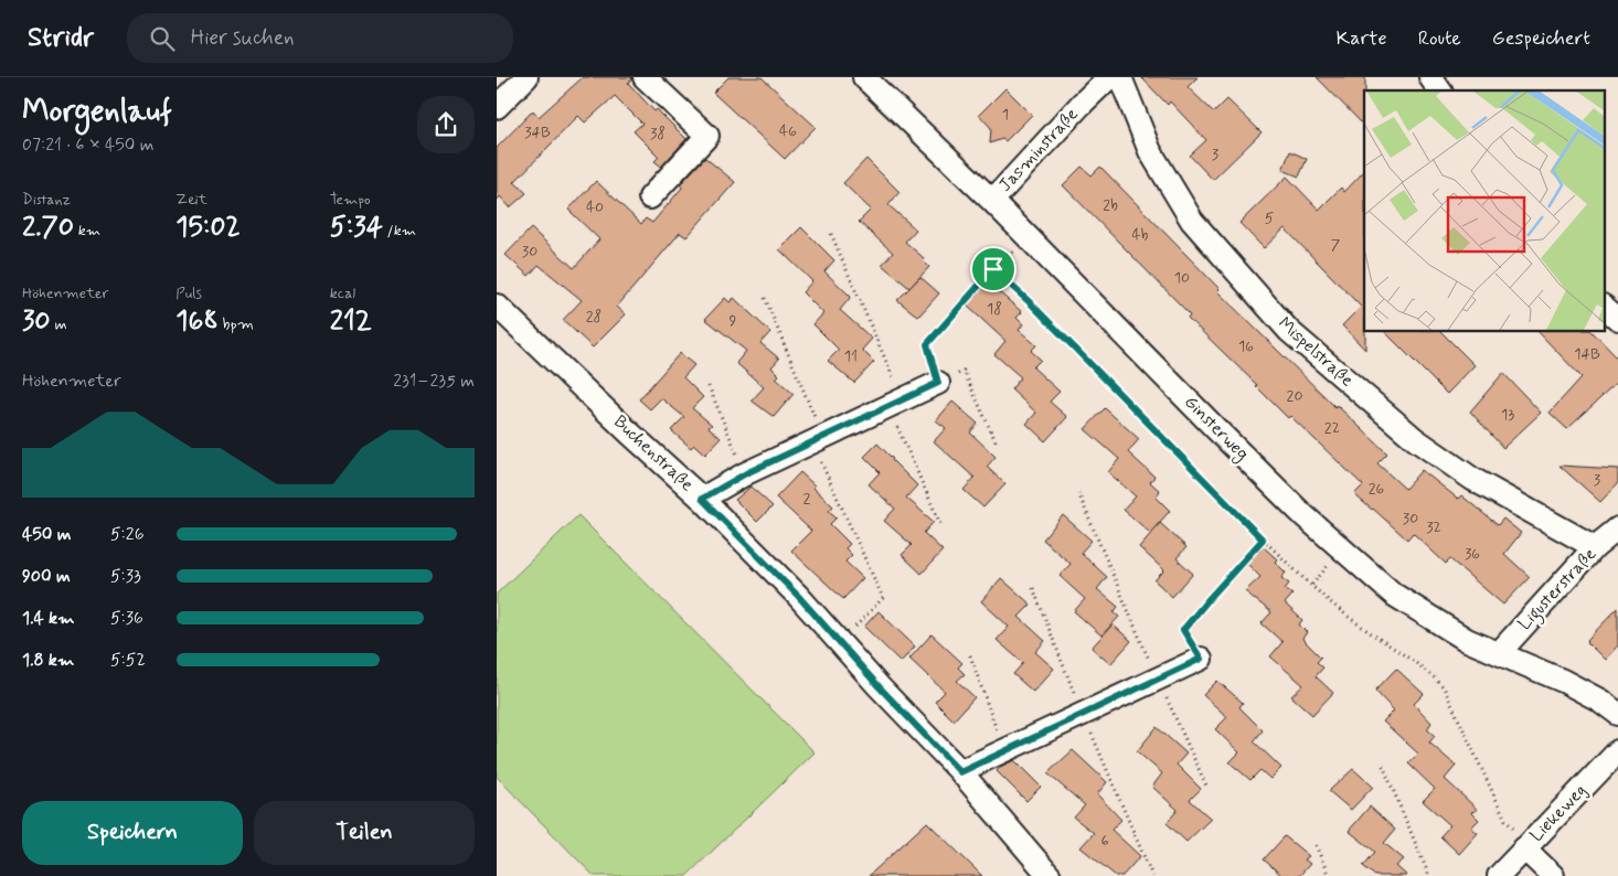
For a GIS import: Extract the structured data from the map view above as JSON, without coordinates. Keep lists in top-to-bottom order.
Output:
{
  "streets": {
    "street": [
      "Jasminstraße",
      "Mispelstraße",
      "Ginsterweg",
      "Buchenstraße",
      "Ligusterstraße",
      "Liekeweg"
    ]
  },
  "crossings": [
    ["Jasminstraße", "Ginsterweg"],
    ["Mispelstraße", "Ligusterstraße"],
    ["Ginsterweg", "Ligusterstraße"]
  ],
  "house_numbers": [
    "1",
    "46",
    "34B",
    "38",
    "3",
    "2b",
    "40",
    "5",
    "4b",
    "7",
    "30",
    "10",
    "18",
    "28",
    "9",
    "16",
    "14B",
    "11",
    "20",
    "13",
    "22",
    "3",
    "26",
    "2",
    "30",
    "32",
    "36",
    "6"
  ],
  "page": {
    "header": "Stridr",
    "search": "Hier suchen",
    "nav": ["Karte", "Route", "Gespeichert"],
    "heading": ["Morgenlauf", "07:21 · 6 × 450 m"],
    "stats": [
      ["Distanz", "2.70 km"],
      ["Zeit", "15:02"],
      ["Tempo", "5:34 /km"],
      ["Höhenmeter", "30 m"],
      ["Puls", "168 bpm"],
      ["kcal", "212"]
    ],
    "chart": ["Höhenmeter", "231–235 m"],
    "list": [
      {
        "name": "450 m",
        "note": "5:26"
      },
      {
        "name": "900 m",
        "note": "5:33"
      },
      {
        "name": "1.4 km",
        "note": "5:36"
      },
      {
        "name": "1.8 km",
        "note": "5:52"
      }
    ],
    "buttons": ["Speichern", "Teilen"]
  }
}
